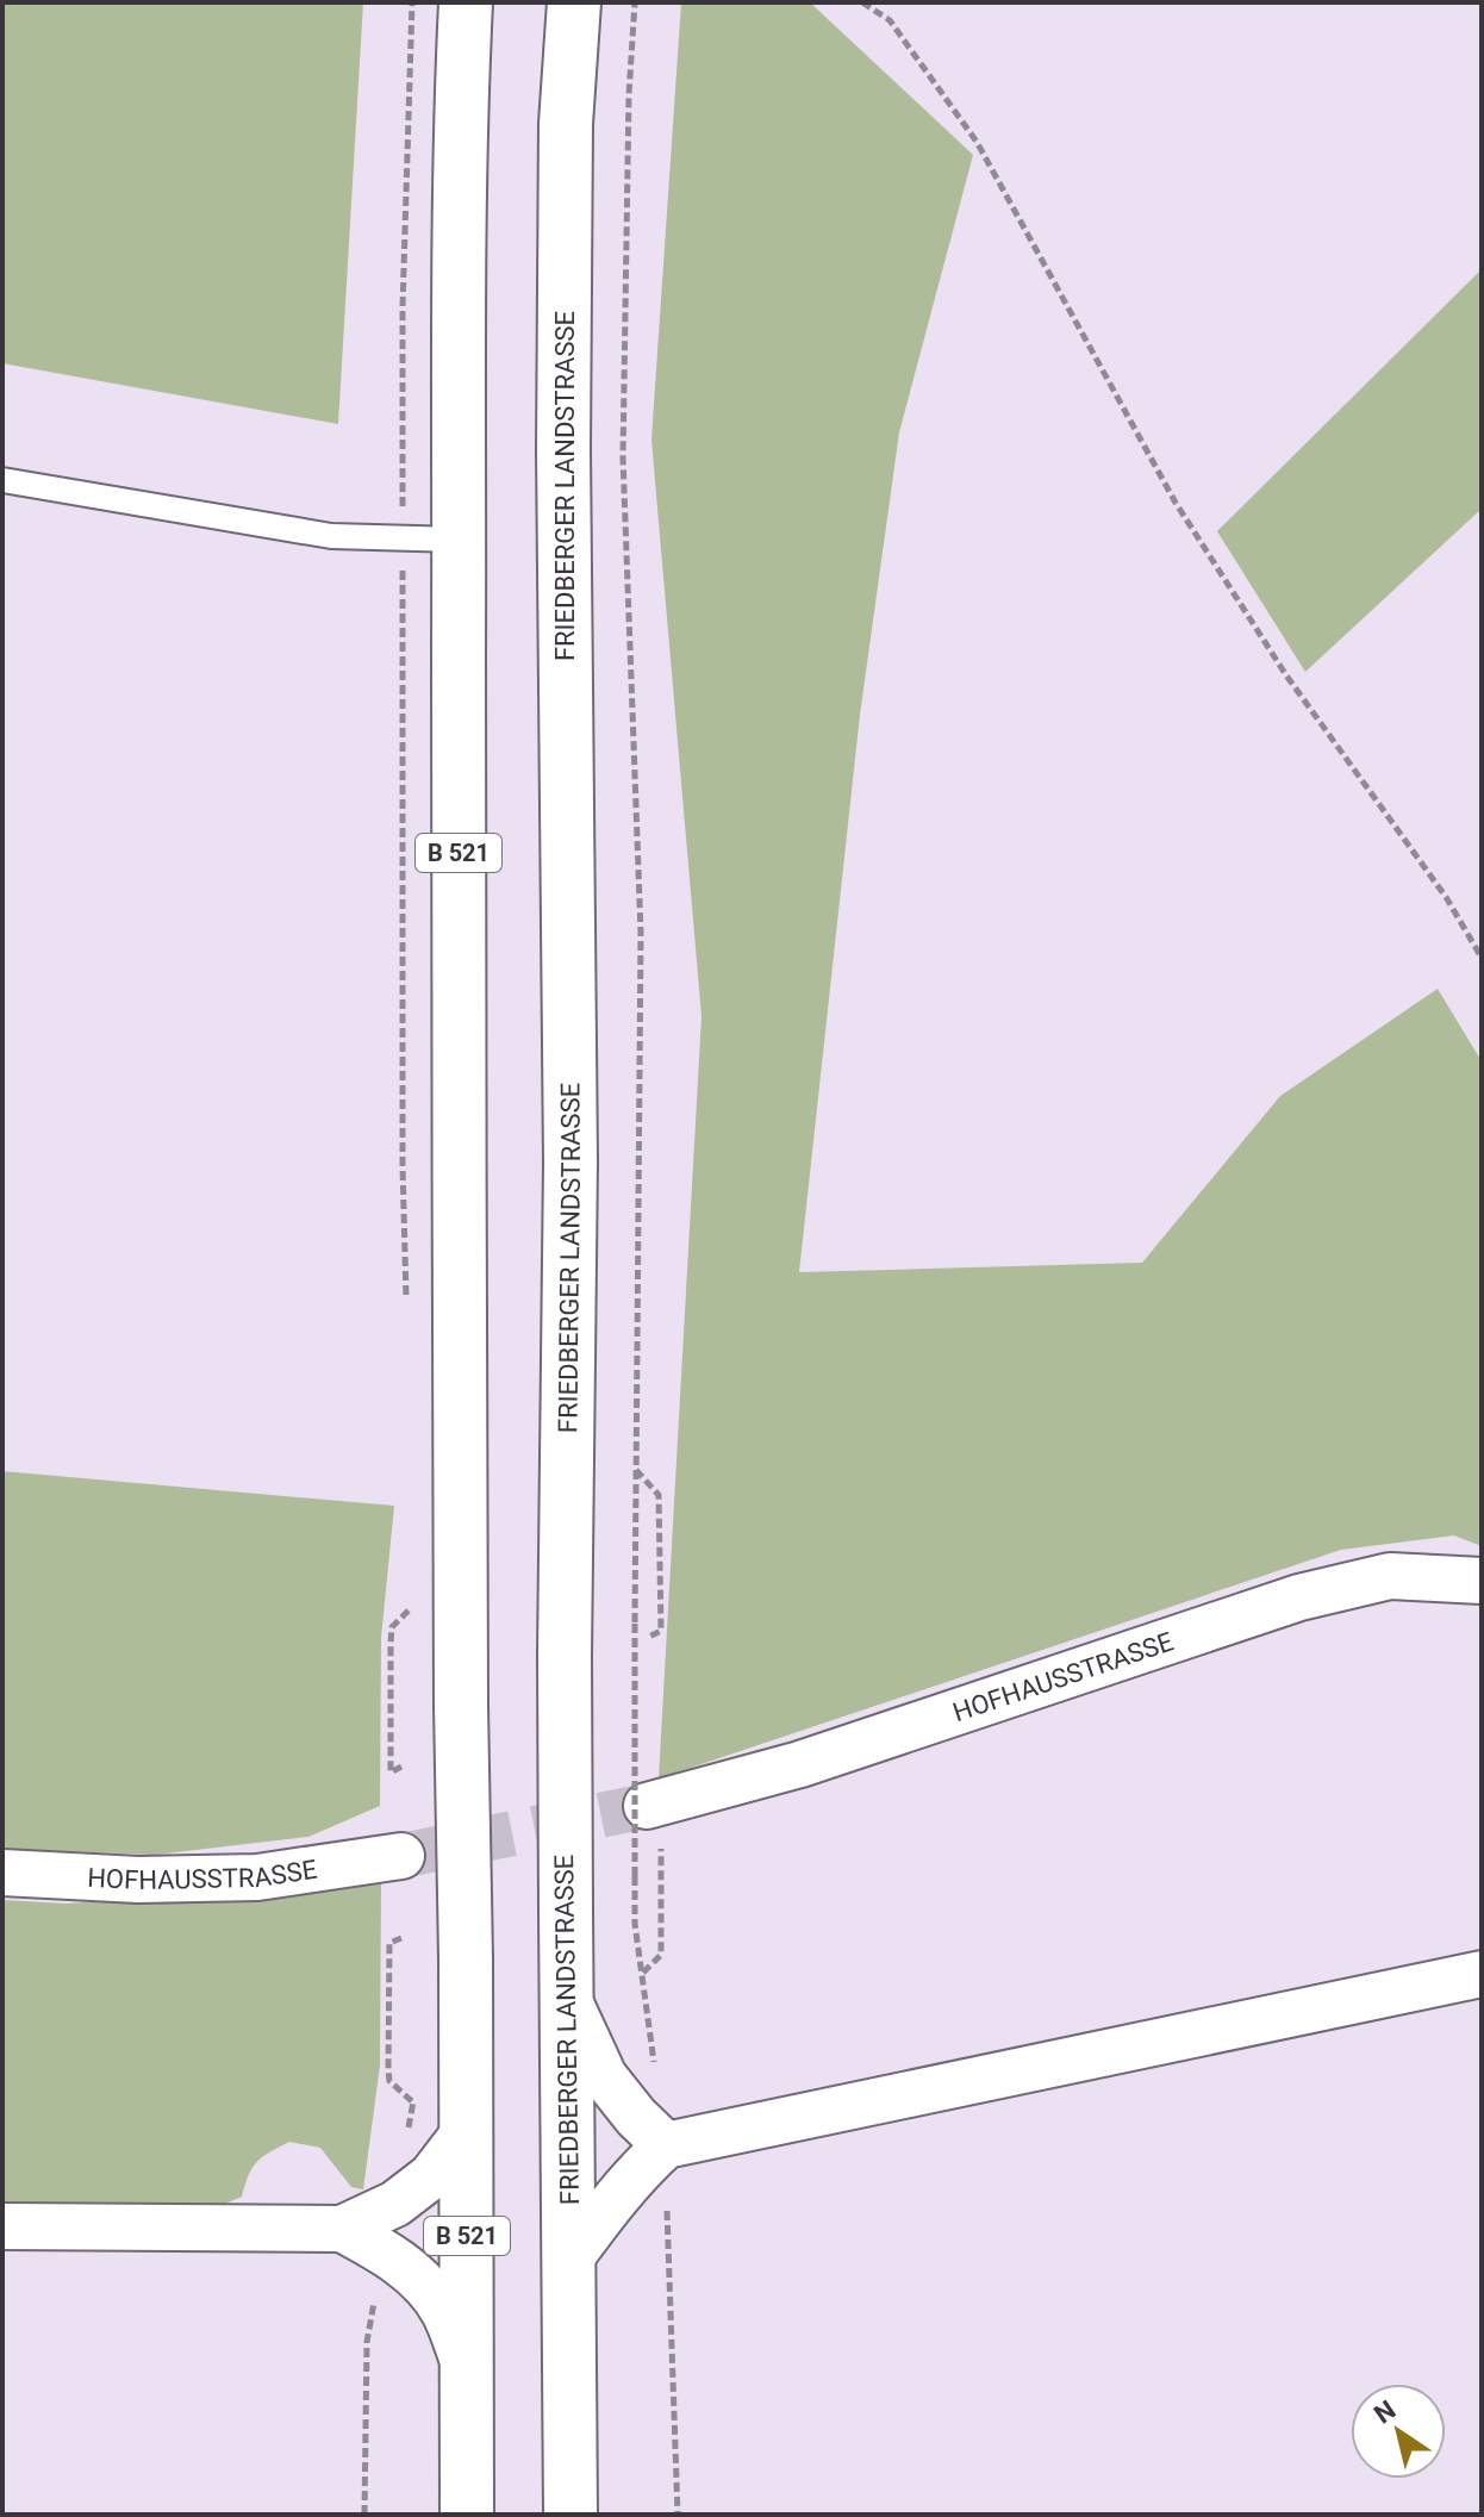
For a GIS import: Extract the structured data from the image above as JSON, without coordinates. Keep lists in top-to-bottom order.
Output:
{
  "streets": {
    "main road": ["FRIEDBERGER LANDSTRASSE", "B 521"],
    "street": ["HOFHAUSSTRASSE"]
  },
  "north": "top left"
}
